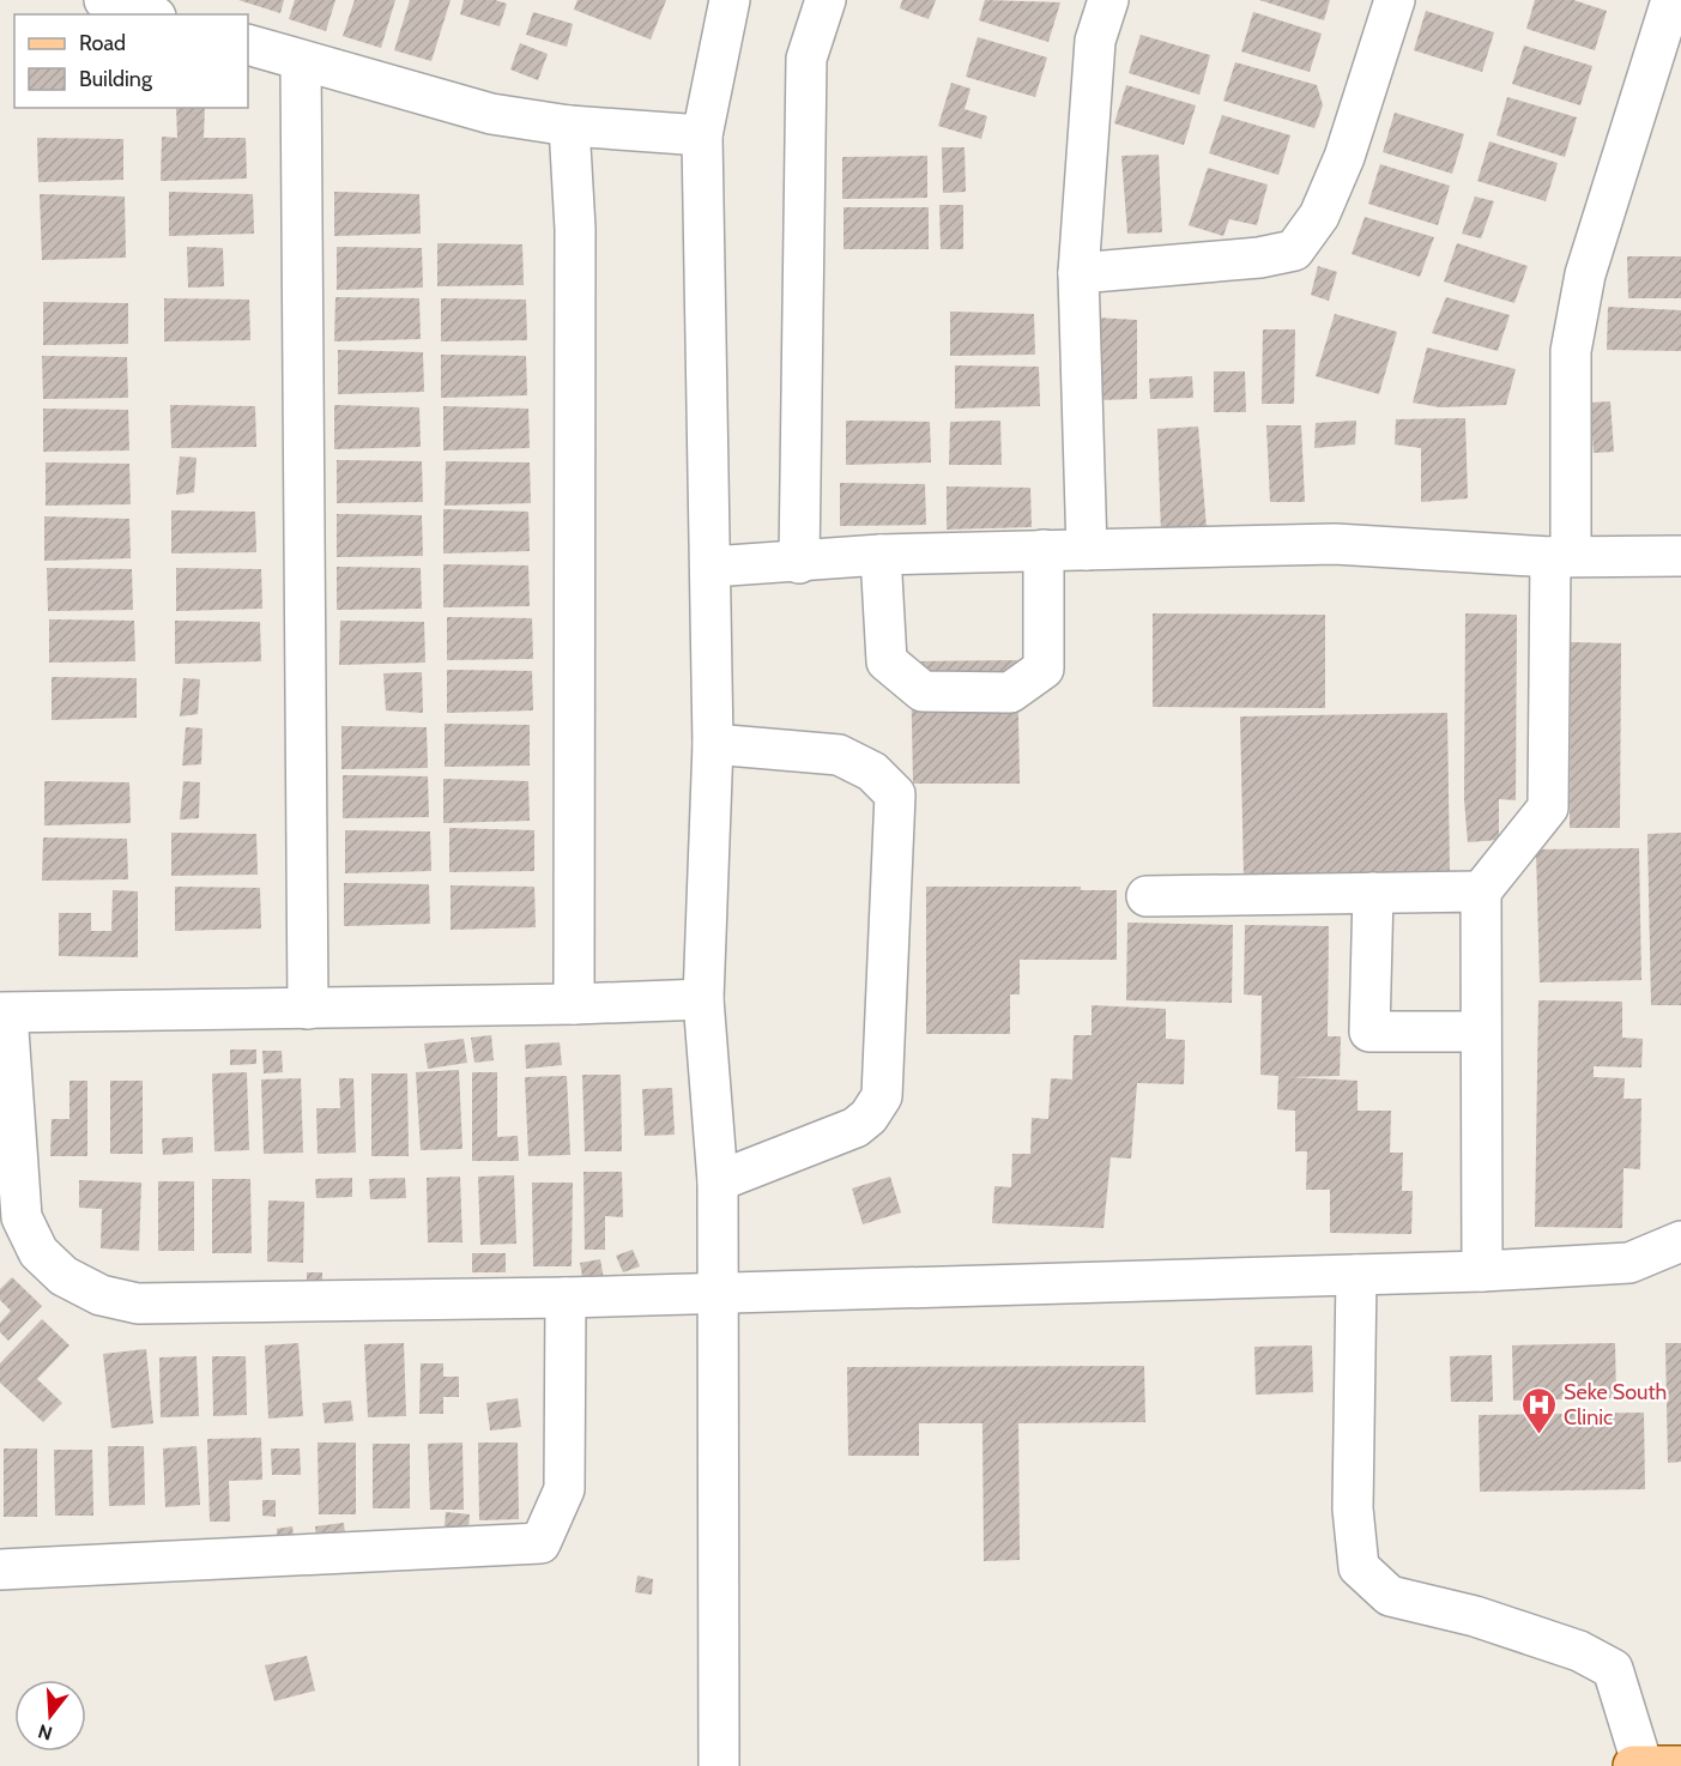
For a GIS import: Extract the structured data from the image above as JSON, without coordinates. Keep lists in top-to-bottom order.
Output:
{
  "places": {
    "hospital": ["Seke South Clinic"]
  },
  "legend": ["Road", "Building"],
  "north": "bottom"
}
